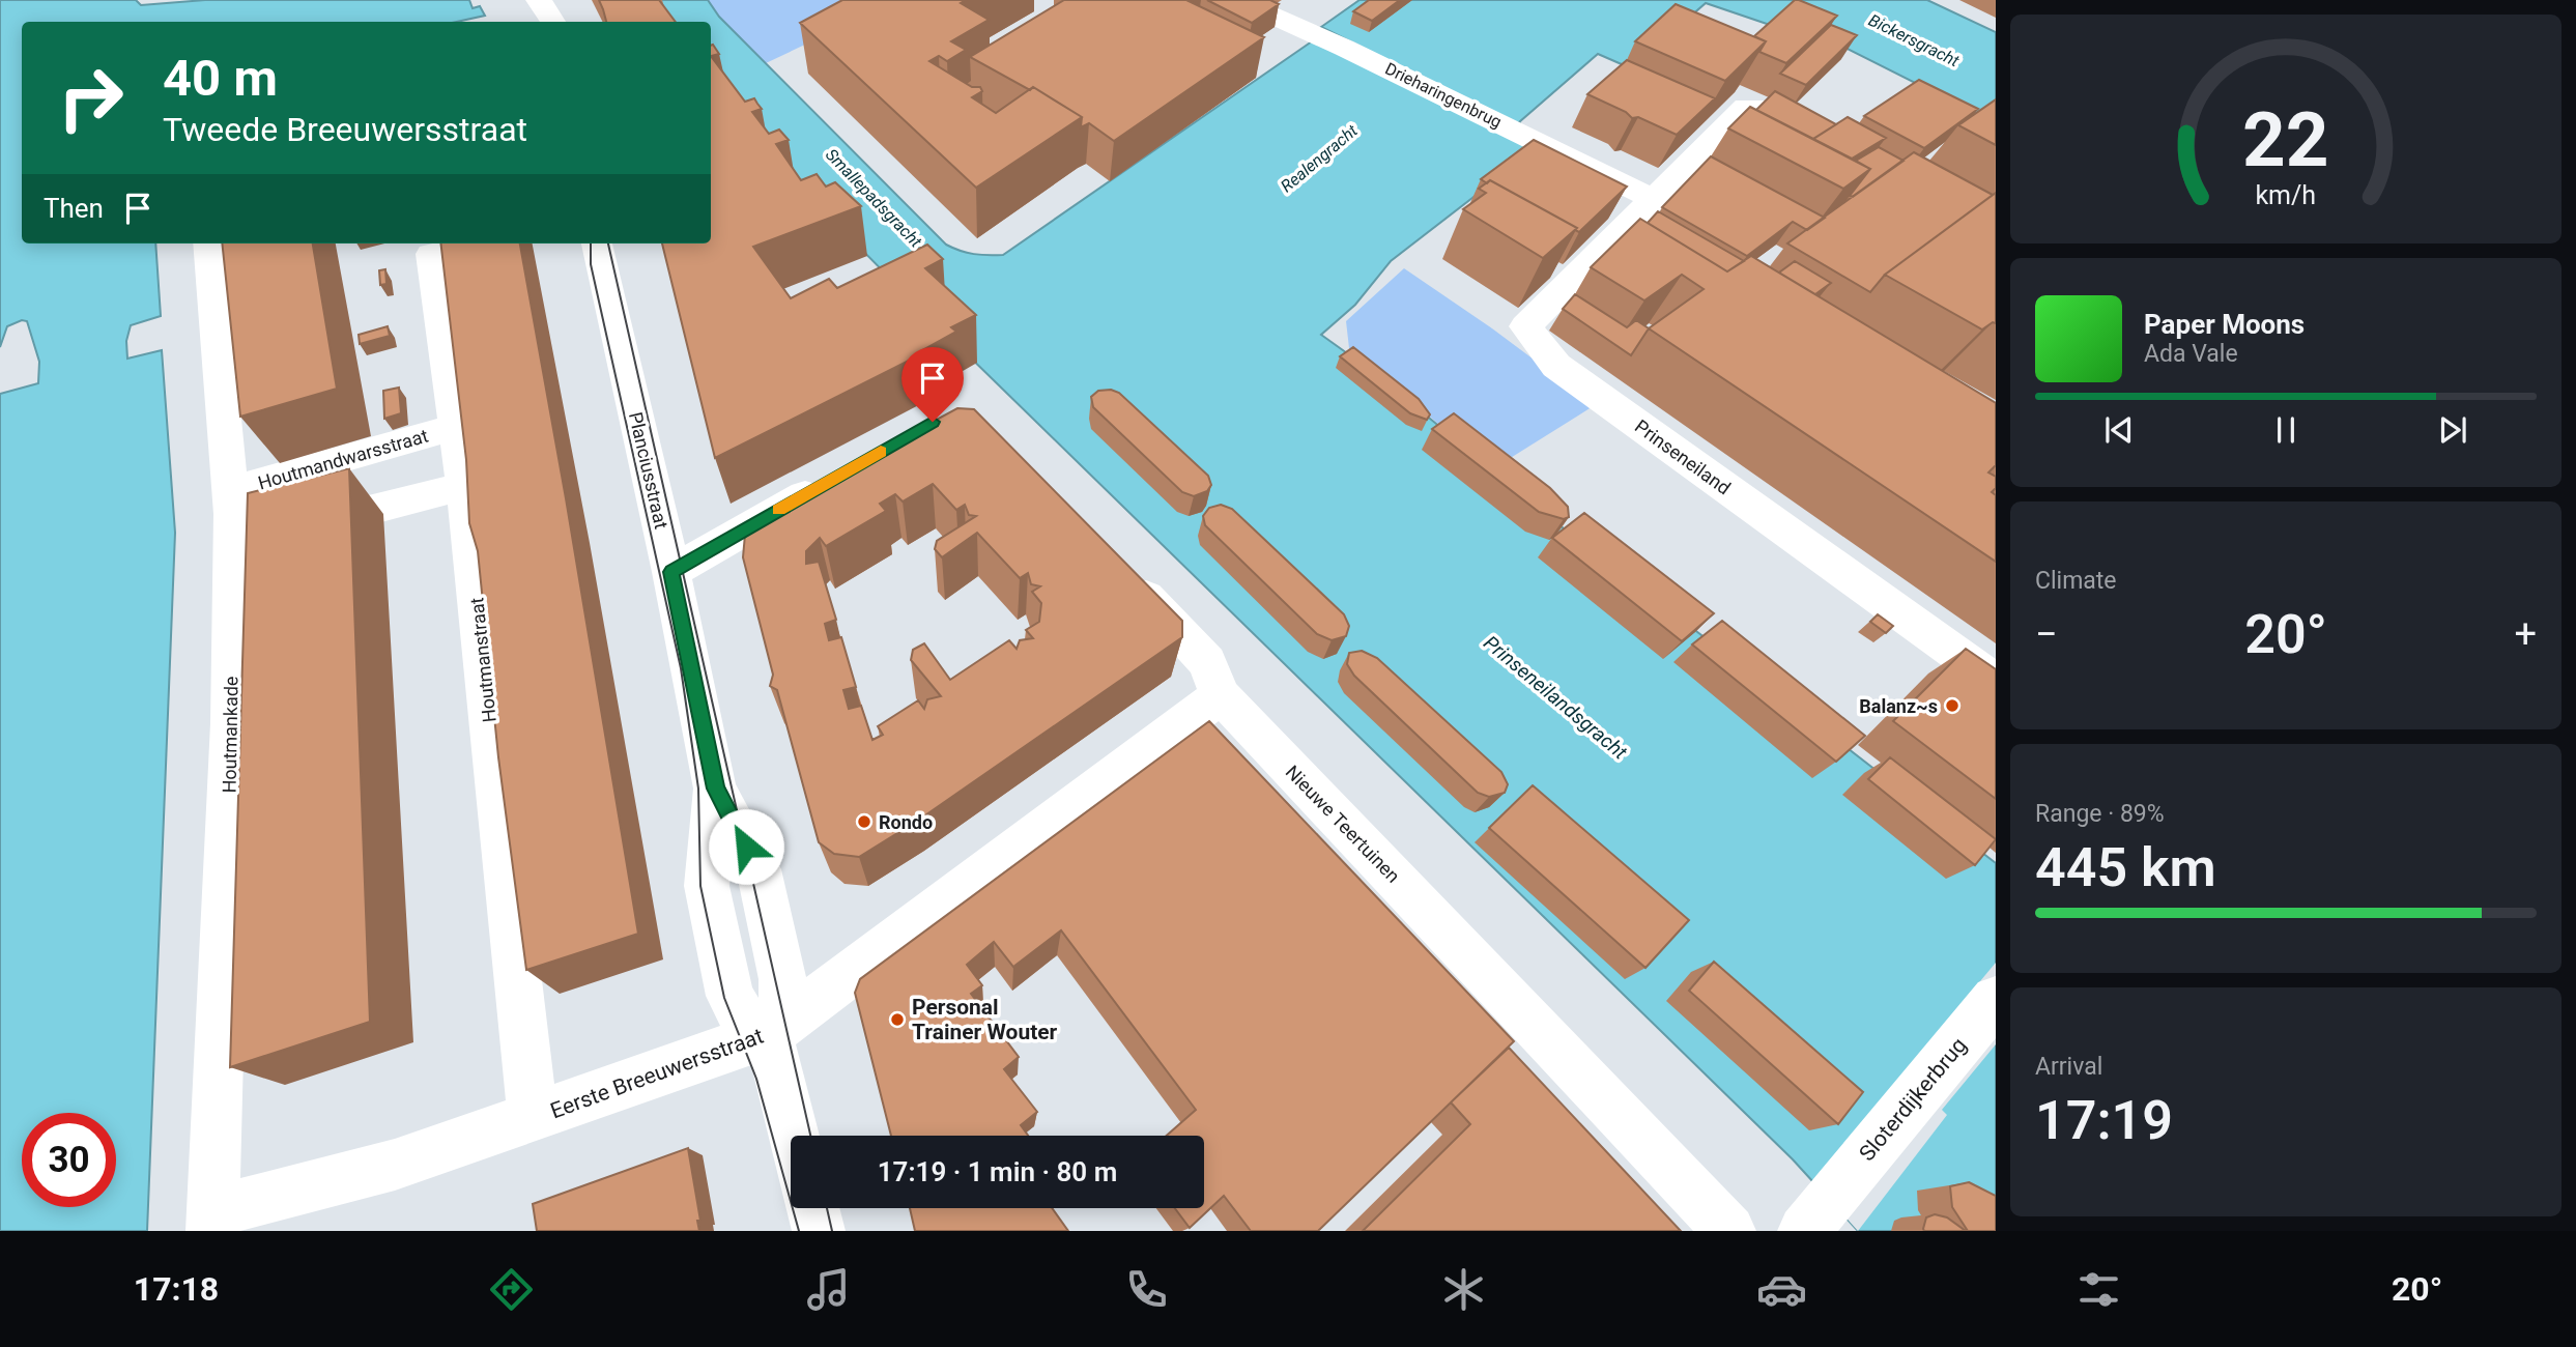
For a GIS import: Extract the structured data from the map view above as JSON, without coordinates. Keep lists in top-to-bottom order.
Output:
{
  "streets": {
    "street": [
      "Drieharingenbrug",
      "Prinseneiland",
      "Houtmandwarsstraat",
      "Planciusstraat",
      "Houtmanstraat",
      "Houtmankade",
      "Nieuwe Teertuinen",
      "Eerste Breeuwersstraat",
      "Sloterdijkerbrug"
    ]
  },
  "crossings": [
    ["Drieharingenbrug", "Prinseneiland"],
    ["Houtmandwarsstraat", "Houtmanstraat"],
    ["Houtmandwarsstraat", "Houtmankade"],
    ["Planciusstraat", "Eerste Breeuwersstraat"],
    ["Houtmanstraat", "Eerste Breeuwersstraat"],
    ["Houtmankade", "Eerste Breeuwersstraat"],
    ["Nieuwe Teertuinen", "Eerste Breeuwersstraat"]
  ],
  "water": [
    "Bickersgracht",
    "Realengracht",
    "Smallepadsgracht",
    "Prinseneilandsgracht"
  ],
  "places": ["Balanz~s", "Rondo", "Personal Trainer Wouter"],
  "page": {
    "turn": ["40 m", "Tweede Breeuwersstraat"],
    "then": "Then",
    "song": ["Paper Moons", "Ada Vale"],
    "tile": [
      "Climate",
      ["Range · 89%", "445 km"],
      ["Arrival", "17:19"]
    ],
    "heat": ["−", "20°", "+"],
    "limit": "30",
    "trip": "17:19 · 1 min · 80 m",
    "tabs": ["17:18", "20°"],
    "gauge": ["22", "km/h"]
  }
}
